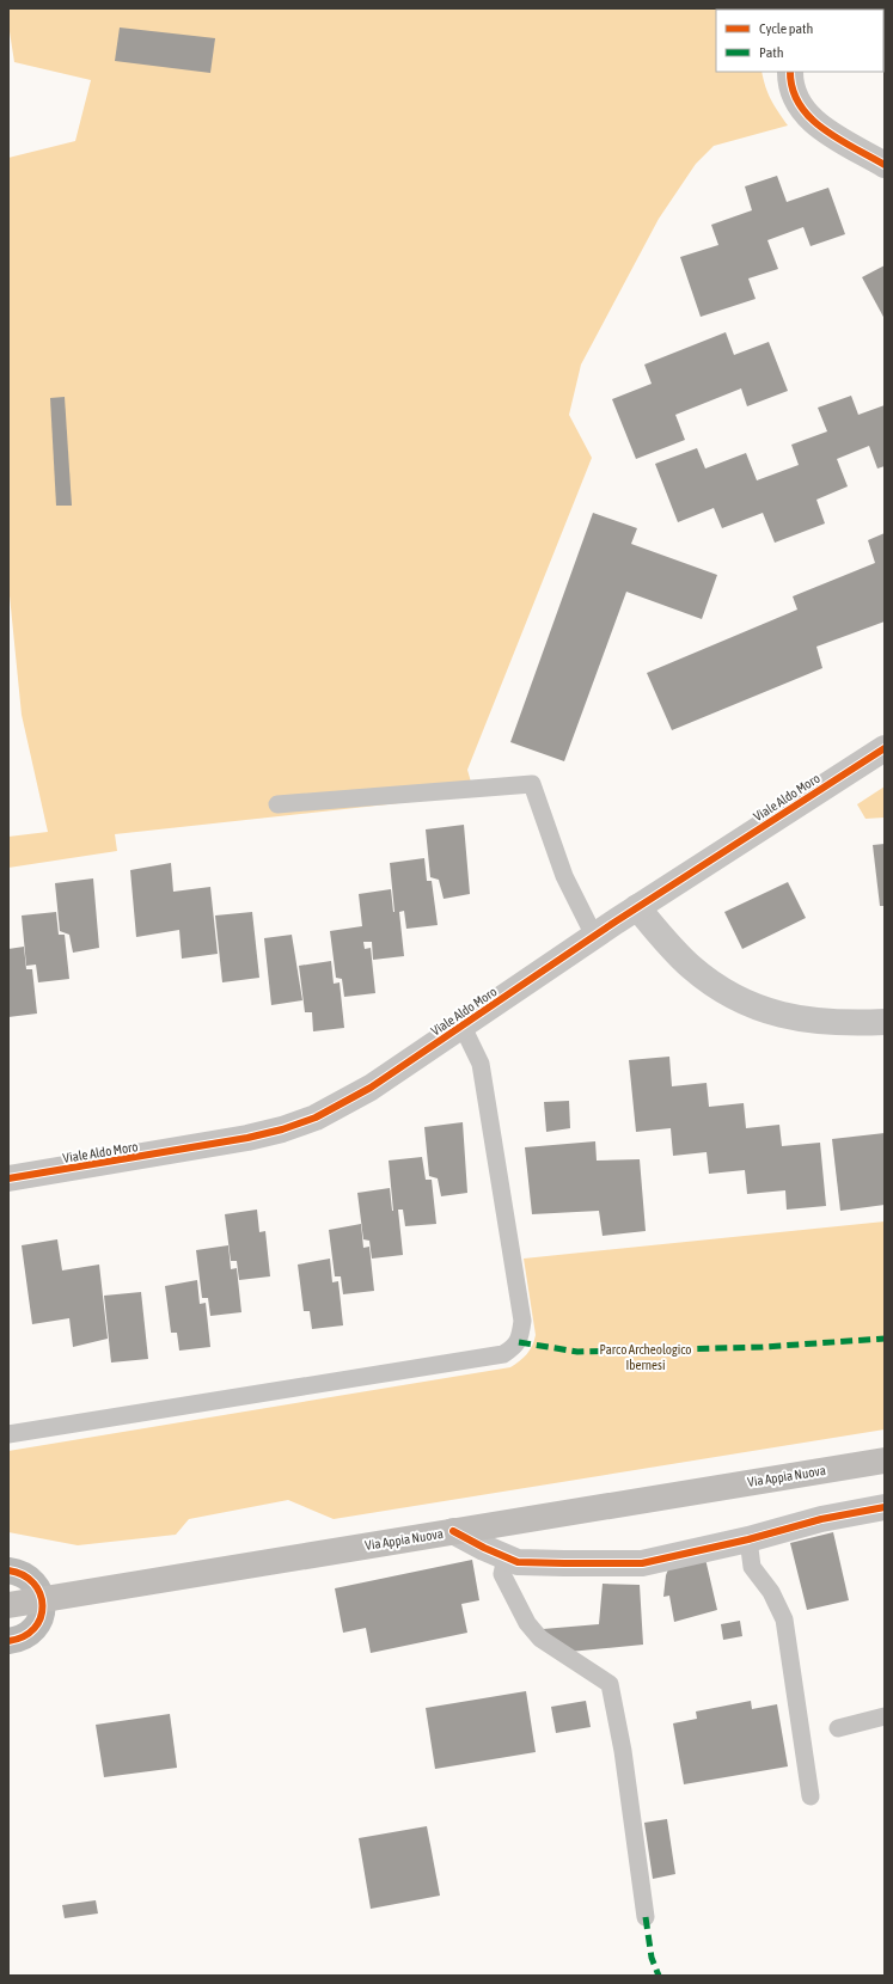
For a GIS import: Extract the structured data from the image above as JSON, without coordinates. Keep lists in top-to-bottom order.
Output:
{
  "streets": {
    "main road": ["Via Appia Nuova"],
    "street": ["Viale Aldo Moro"]
  },
  "parks": ["Parco Archeologico Ibernesi"],
  "legend": ["Cycle path", "Path"]
}
